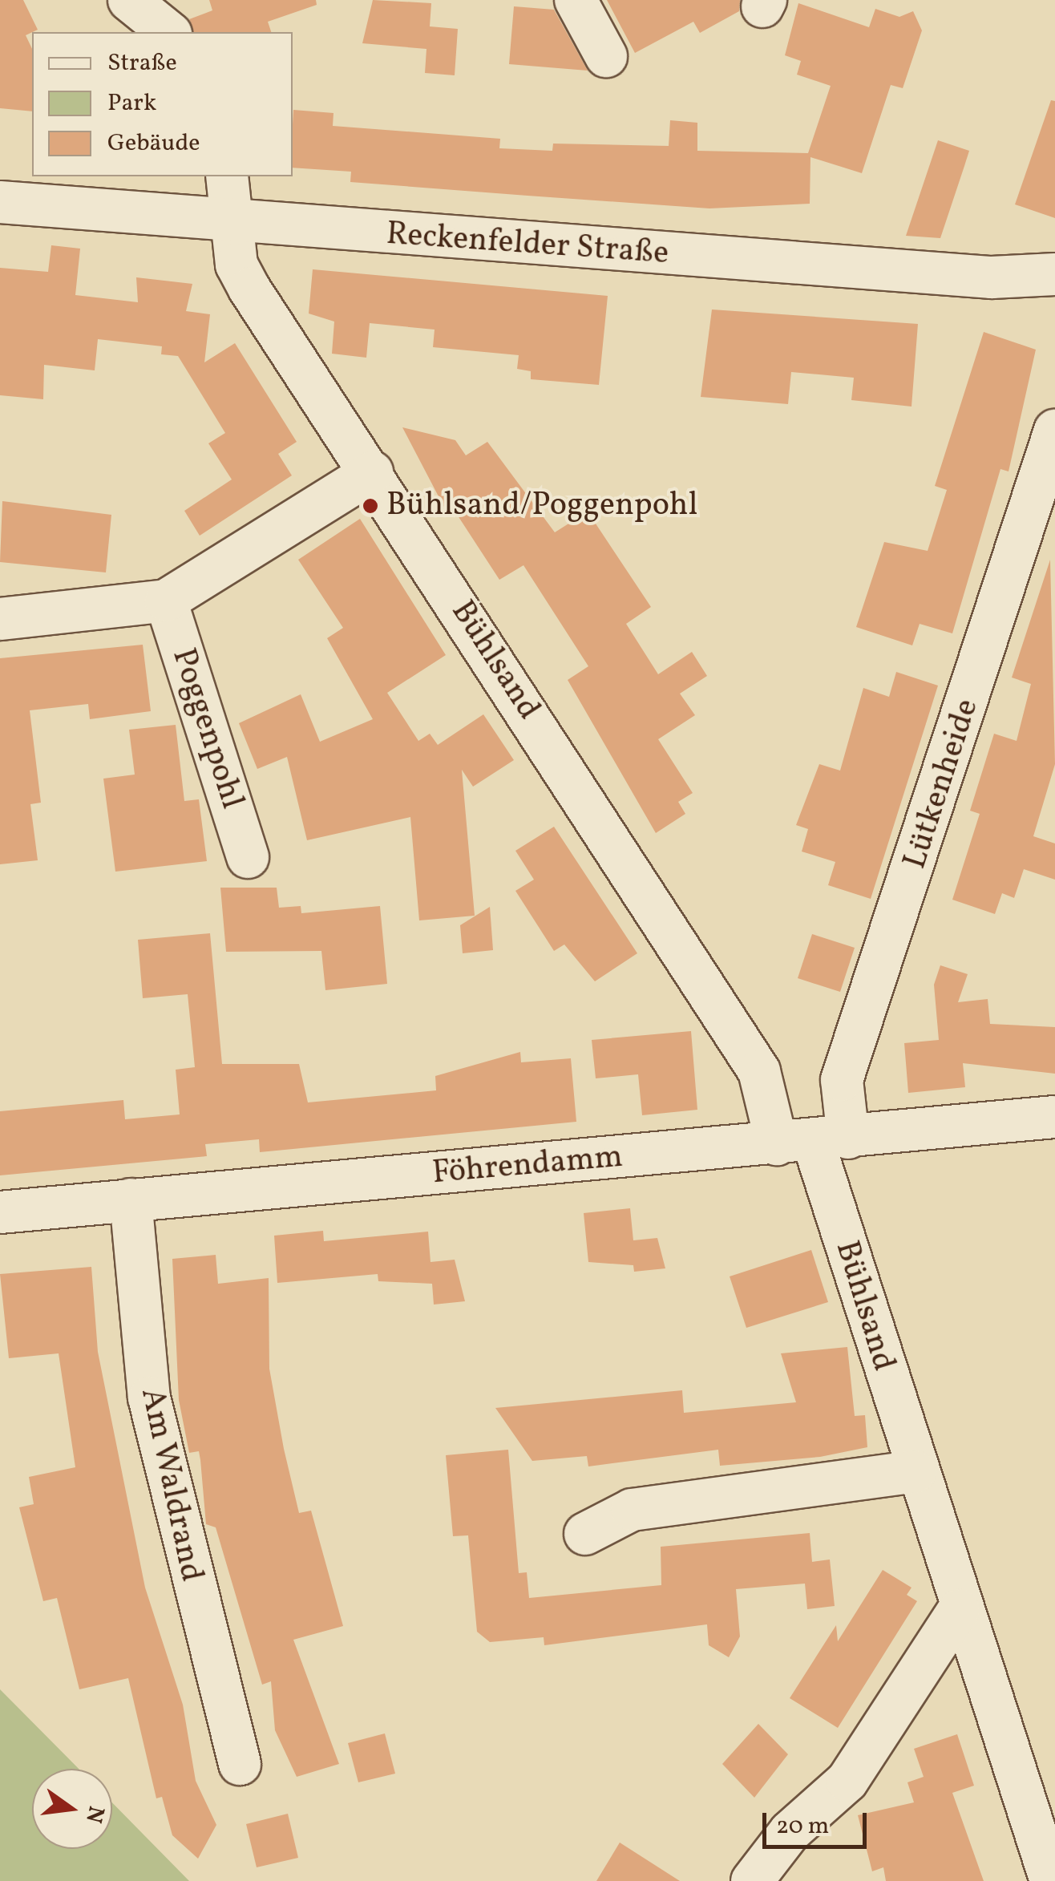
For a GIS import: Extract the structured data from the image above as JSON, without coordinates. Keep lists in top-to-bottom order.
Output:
{
  "streets": {
    "street": [
      "Reckenfelder Straße",
      "Bühlsand",
      "Poggenpohl",
      "Lütkenheide",
      "Föhrendamm",
      "Am Waldrand"
    ]
  },
  "crossings": [
    ["Reckenfelder Straße", "Bühlsand"],
    ["Bühlsand", "Lütkenheide"],
    ["Bühlsand", "Föhrendamm"],
    ["Lütkenheide", "Föhrendamm"],
    ["Föhrendamm", "Am Waldrand"]
  ],
  "places": ["Bühlsand/Poggenpohl"],
  "legend": ["Straße", "Park", "Gebäude"],
  "scale_bar": "20 m",
  "north": "right"
}
